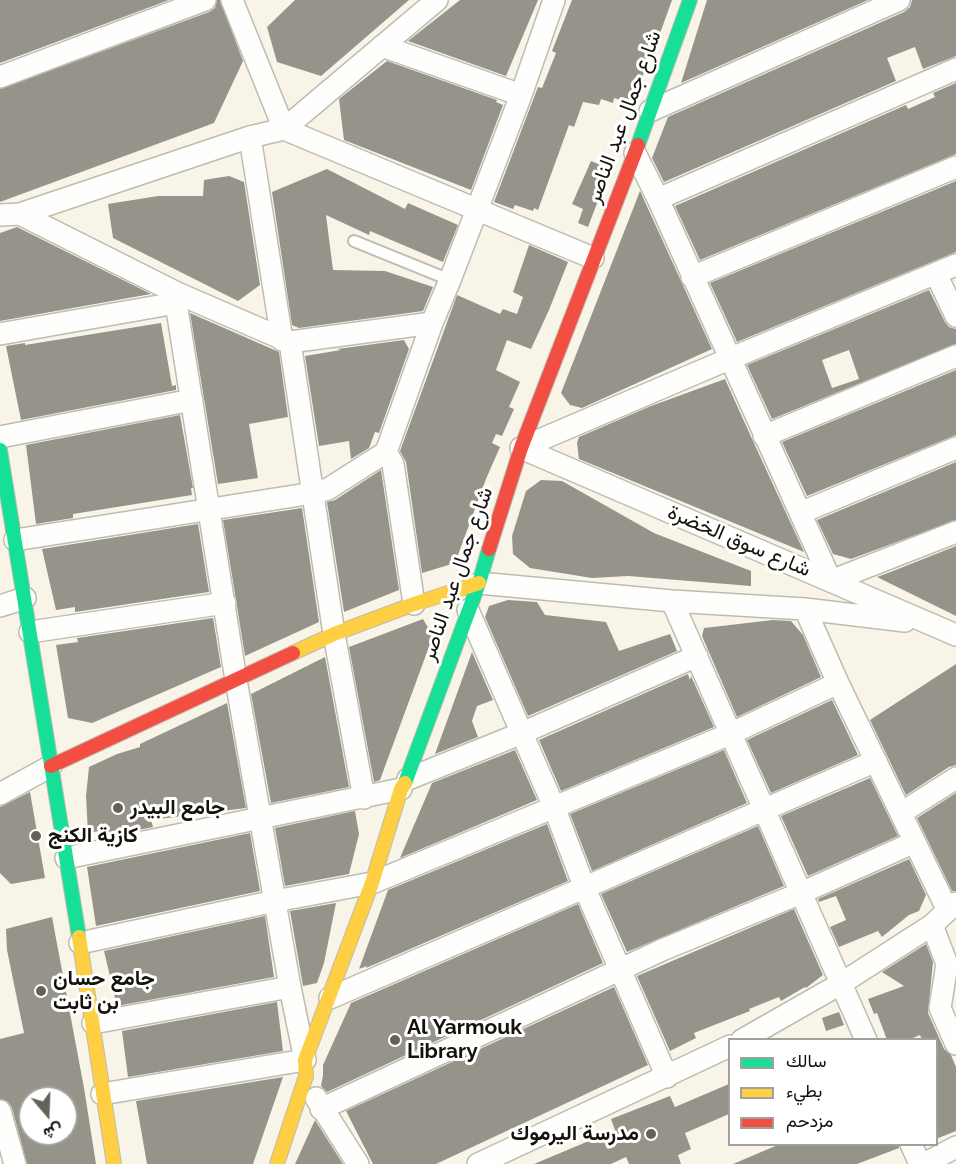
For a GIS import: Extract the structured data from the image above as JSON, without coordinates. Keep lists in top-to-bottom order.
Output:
{
  "streets": {
    "street": ["شارع جمال عبد الناصر", "شارع سوق الخضرة"]
  },
  "crossings": [
    ["شارع جمال عبد الناصر", "شارع سوق الخضرة"]
  ],
  "places": [
    "جامع البيدر",
    "كازية الكنج",
    "جامع حسان بن ثابت",
    "Al Yarmouk Library",
    "مدرسة اليرموك"
  ],
  "legend": ["سالك", "بطيء", "مزدحم"],
  "north": "bottom"
}
